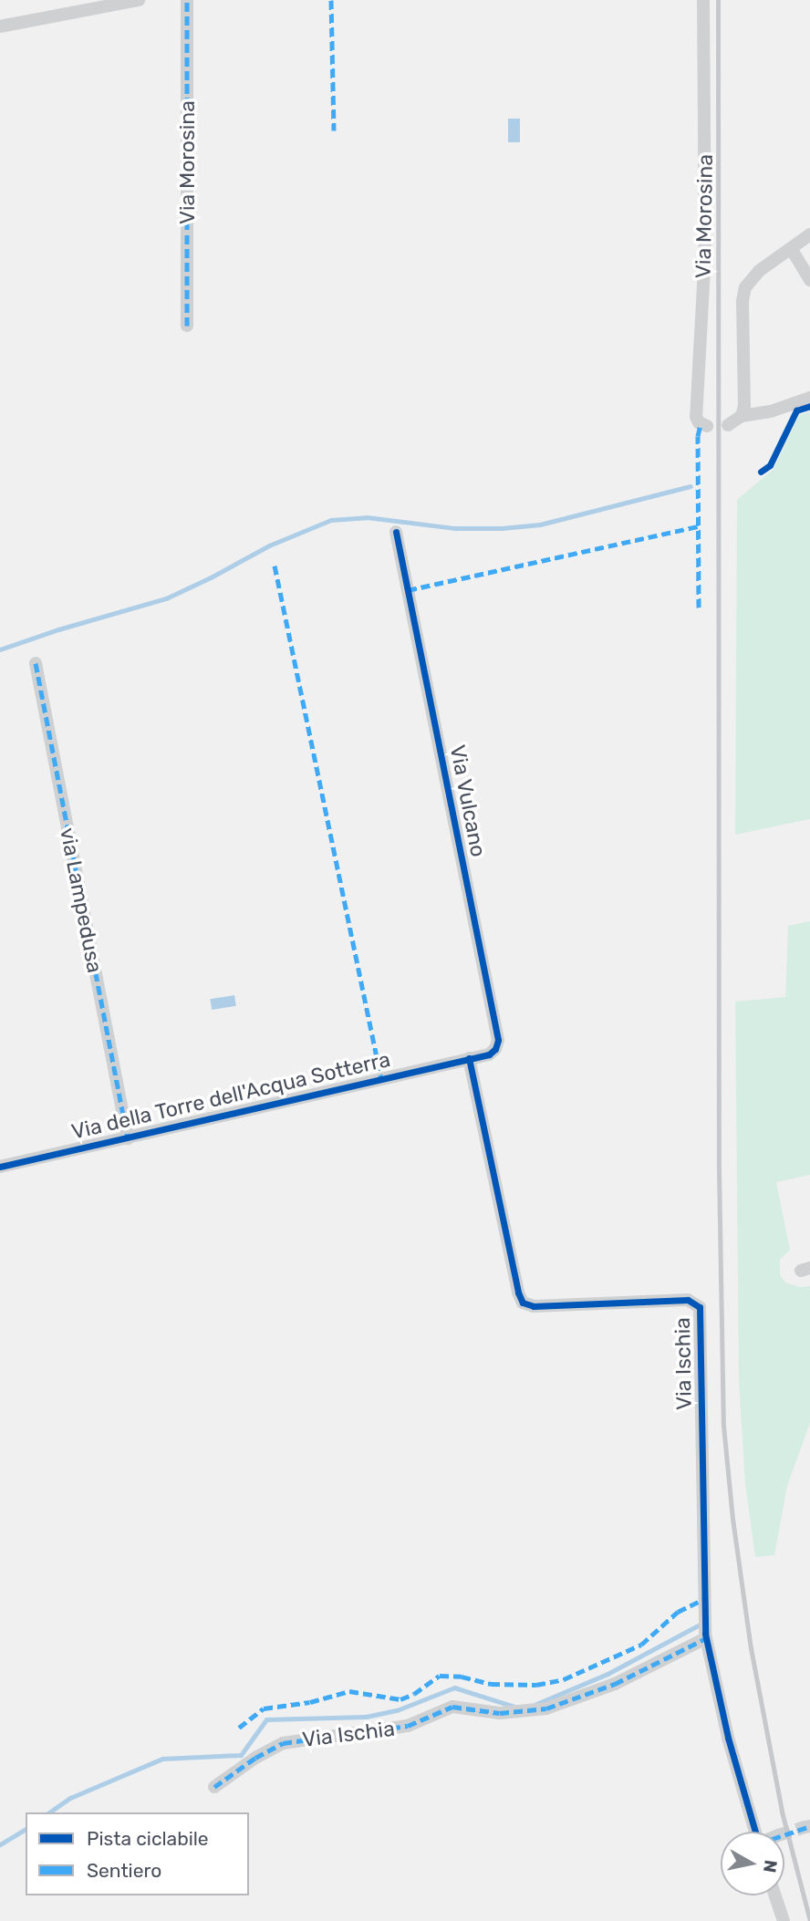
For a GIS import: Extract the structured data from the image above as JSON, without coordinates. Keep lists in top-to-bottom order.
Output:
{
  "streets": {
    "street": [
      "Via Morosina",
      "Via Vulcano",
      "via Lampedusa",
      "Via della Torre dell'Acqua Sotterra",
      "Via Ischia"
    ]
  },
  "crossings": [
    ["Via Vulcano", "Via della Torre dell'Acqua Sotterra"],
    ["Via Vulcano", "Via Ischia"],
    ["via Lampedusa", "Via della Torre dell'Acqua Sotterra"],
    ["Via della Torre dell'Acqua Sotterra", "Via Ischia"]
  ],
  "legend": ["Pista ciclabile", "Sentiero"],
  "north": "right"
}
